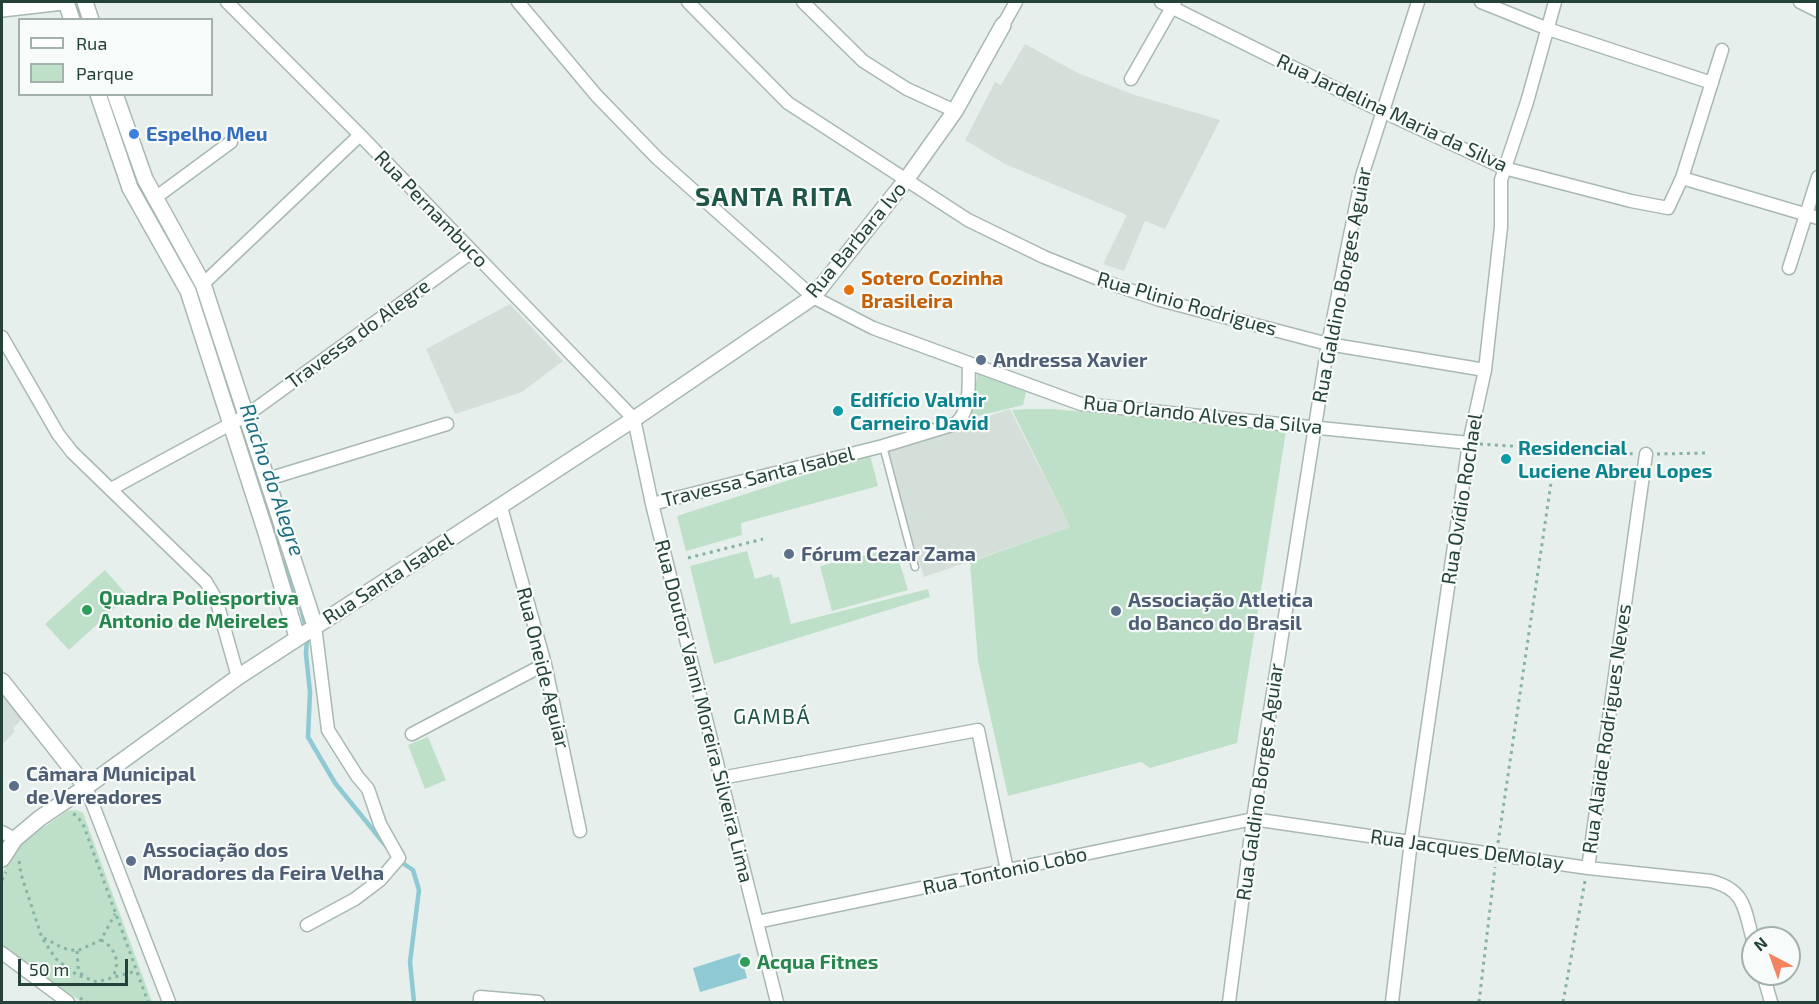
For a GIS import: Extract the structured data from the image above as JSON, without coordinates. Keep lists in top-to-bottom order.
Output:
{
  "streets": {
    "street": [
      "Rua Jardelina Maria da Silva",
      "Rua Pernambuco",
      "Rua Barbara Ivo",
      "Rua Galdino Borges Aguiar",
      "Rua Plinio Rodrigues",
      "Travessa do Alegre",
      "Rua Orlando Alves da Silva",
      "Travessa Santa Isabel",
      "Rua Ovídio Rochael",
      "Rua Santa Isabel",
      "Rua Oneide Aguiar",
      "Rua Doutor Vanni Moreira Silveira Lima",
      "Rua Alaide Rodrigues Neves",
      "Rua Jacques DeMolay",
      "Rua Tontonio Lobo"
    ]
  },
  "crossings": [
    ["Rua Jardelina Maria da Silva", "Rua Galdino Borges Aguiar"],
    ["Rua Jardelina Maria da Silva", "Rua Ovídio Rochael"],
    ["Rua Pernambuco", "Rua Barbara Ivo"],
    ["Rua Pernambuco", "Travessa do Alegre"],
    ["Rua Pernambuco", "Rua Santa Isabel"],
    ["Rua Pernambuco", "Rua Doutor Vanni Moreira Silveira Lima"],
    ["Rua Barbara Ivo", "Rua Plinio Rodrigues"],
    ["Rua Barbara Ivo", "Rua Orlando Alves da Silva"],
    ["Rua Barbara Ivo", "Rua Santa Isabel"],
    ["Rua Barbara Ivo", "Rua Doutor Vanni Moreira Silveira Lima"],
    ["Rua Galdino Borges Aguiar", "Rua Plinio Rodrigues"],
    ["Rua Galdino Borges Aguiar", "Rua Orlando Alves da Silva"],
    ["Rua Galdino Borges Aguiar", "Rua Jacques DeMolay"],
    ["Rua Galdino Borges Aguiar", "Rua Tontonio Lobo"],
    ["Rua Plinio Rodrigues", "Rua Ovídio Rochael"],
    ["Rua Orlando Alves da Silva", "Travessa Santa Isabel"],
    ["Rua Orlando Alves da Silva", "Rua Ovídio Rochael"],
    ["Travessa Santa Isabel", "Rua Doutor Vanni Moreira Silveira Lima"],
    ["Rua Ovídio Rochael", "Rua Jacques DeMolay"],
    ["Rua Santa Isabel", "Rua Oneide Aguiar"],
    ["Rua Santa Isabel", "Rua Doutor Vanni Moreira Silveira Lima"],
    ["Rua Doutor Vanni Moreira Silveira Lima", "Rua Tontonio Lobo"],
    ["Rua Alaide Rodrigues Neves", "Rua Jacques DeMolay"],
    ["Rua Jacques DeMolay", "Rua Tontonio Lobo"]
  ],
  "districts": ["SANTA RITA", "GAMBÁ"],
  "water": ["Riacho do Alegre"],
  "places": [
    "Espelho Meu",
    "Sotero Cozinha Brasileira",
    "Andressa Xavier",
    "Edifício Valmir Carneiro David",
    "Residencial Luciene Abreu Lopes",
    "Fórum Cezar Zama",
    "Quadra Poliesportiva Antonio de Meireles",
    "Associação Atletica do Banco do Brasil",
    "Câmara Municipal de Vereadores",
    "Associação dos Moradores da Feira Velha",
    "Acqua Fitnes"
  ],
  "legend": ["Rua", "Parque"],
  "scale_bar": "50 m",
  "north": "top left"
}
